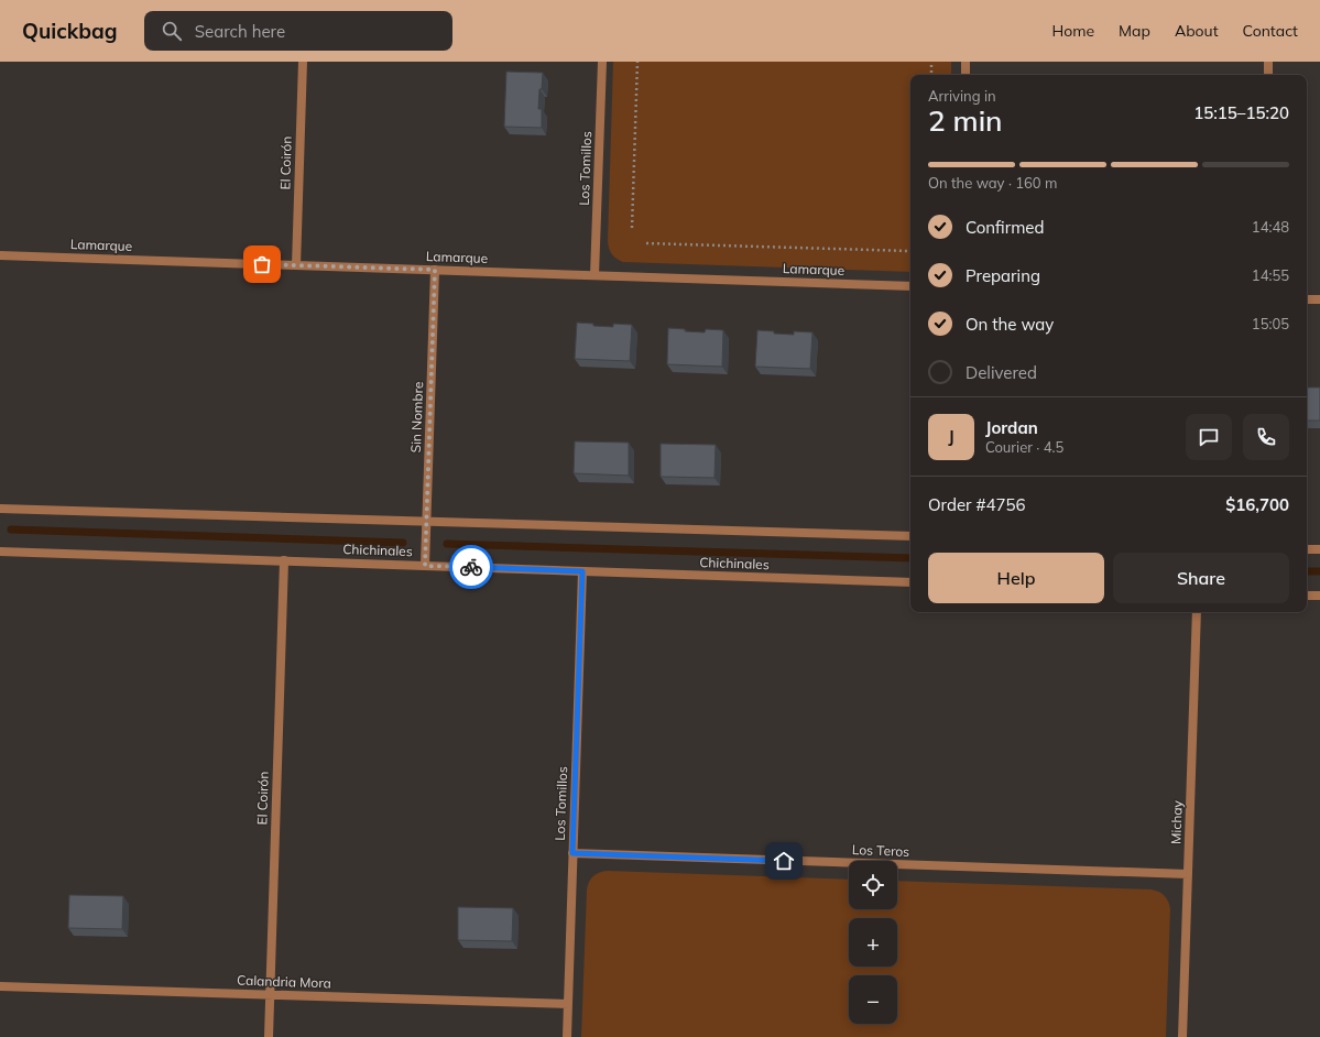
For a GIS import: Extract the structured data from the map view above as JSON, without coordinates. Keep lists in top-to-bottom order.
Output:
{
  "streets": {
    "street": [
      "El Coirón",
      "Los Tomillos",
      "Lamarque",
      "Sin Nombre",
      "Chichinales",
      "Michay",
      "Los Teros",
      "Calandria Mora"
    ]
  },
  "crossings": [
    ["El Coirón", "Lamarque"],
    ["El Coirón", "Chichinales"],
    ["El Coirón", "Calandria Mora"],
    ["Los Tomillos", "Lamarque"],
    ["Los Tomillos", "Chichinales"],
    ["Los Tomillos", "Los Teros"],
    ["Los Tomillos", "Calandria Mora"],
    ["Lamarque", "Sin Nombre"],
    ["Sin Nombre", "Chichinales"],
    ["Michay", "Los Teros"]
  ],
  "page": {
    "header": "Quickbag",
    "search": "Search here",
    "nav": [
      "Home",
      "Map",
      "About",
      "Contact"
    ],
    "heading": ["2 min", "Arriving in", "15:15–15:20"],
    "panel": [
      "Jordan",
      "Courier · 4.5",
      "Order #4756",
      "$16,700"
    ],
    "bar": "On the way · 160 m",
    "list": [
      ["Confirmed", "14:48"],
      ["Preparing", "14:55"],
      ["On the way", "15:05"],
      "Delivered"
    ],
    "round": "J",
    "buttons": ["Help", "Share"],
    "map_buttons": ["+", "−"]
  }
}
